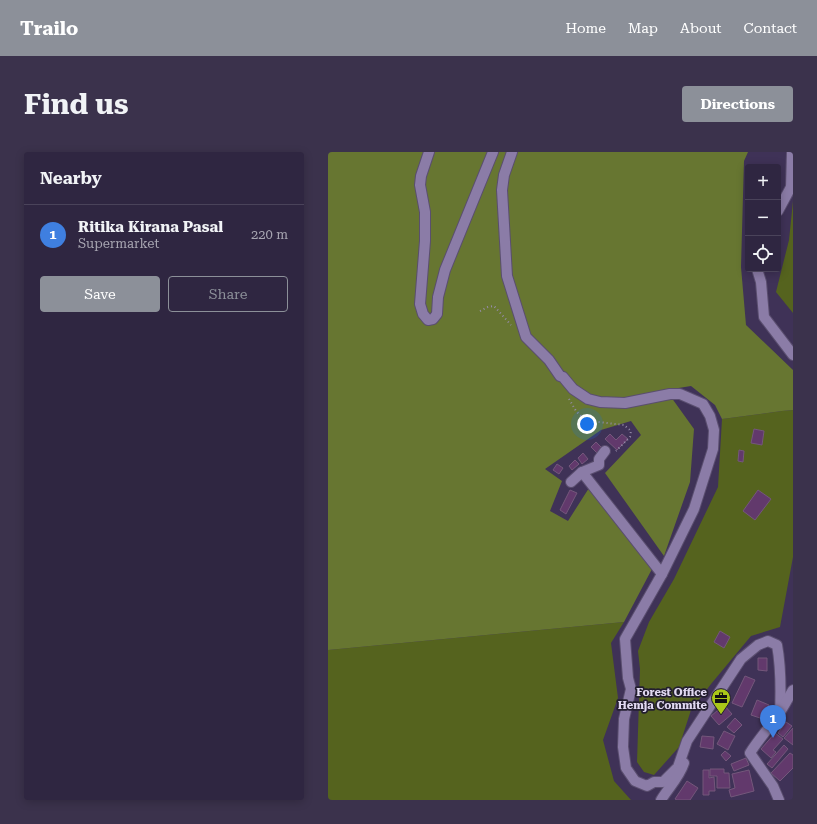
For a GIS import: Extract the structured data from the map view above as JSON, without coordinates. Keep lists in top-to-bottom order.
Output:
{
  "places": {
    "office": ["Forest Office Hemja Commite"]
  },
  "page": {
    "header": "Trailo",
    "nav": [
      "Home",
      "Map",
      "About",
      "Contact"
    ],
    "buttons": [
      "Directions",
      ["Save", "Share"]
    ],
    "title": "Find us",
    "heading": "Nearby",
    "map_buttons": ["+", "−"],
    "list": [
      {
        "mark": "1",
        "name": "Ritika Kirana Pasal",
        "note": "Supermarket",
        "value": "220 m"
      }
    ],
    "pins": "1"
  }
}
